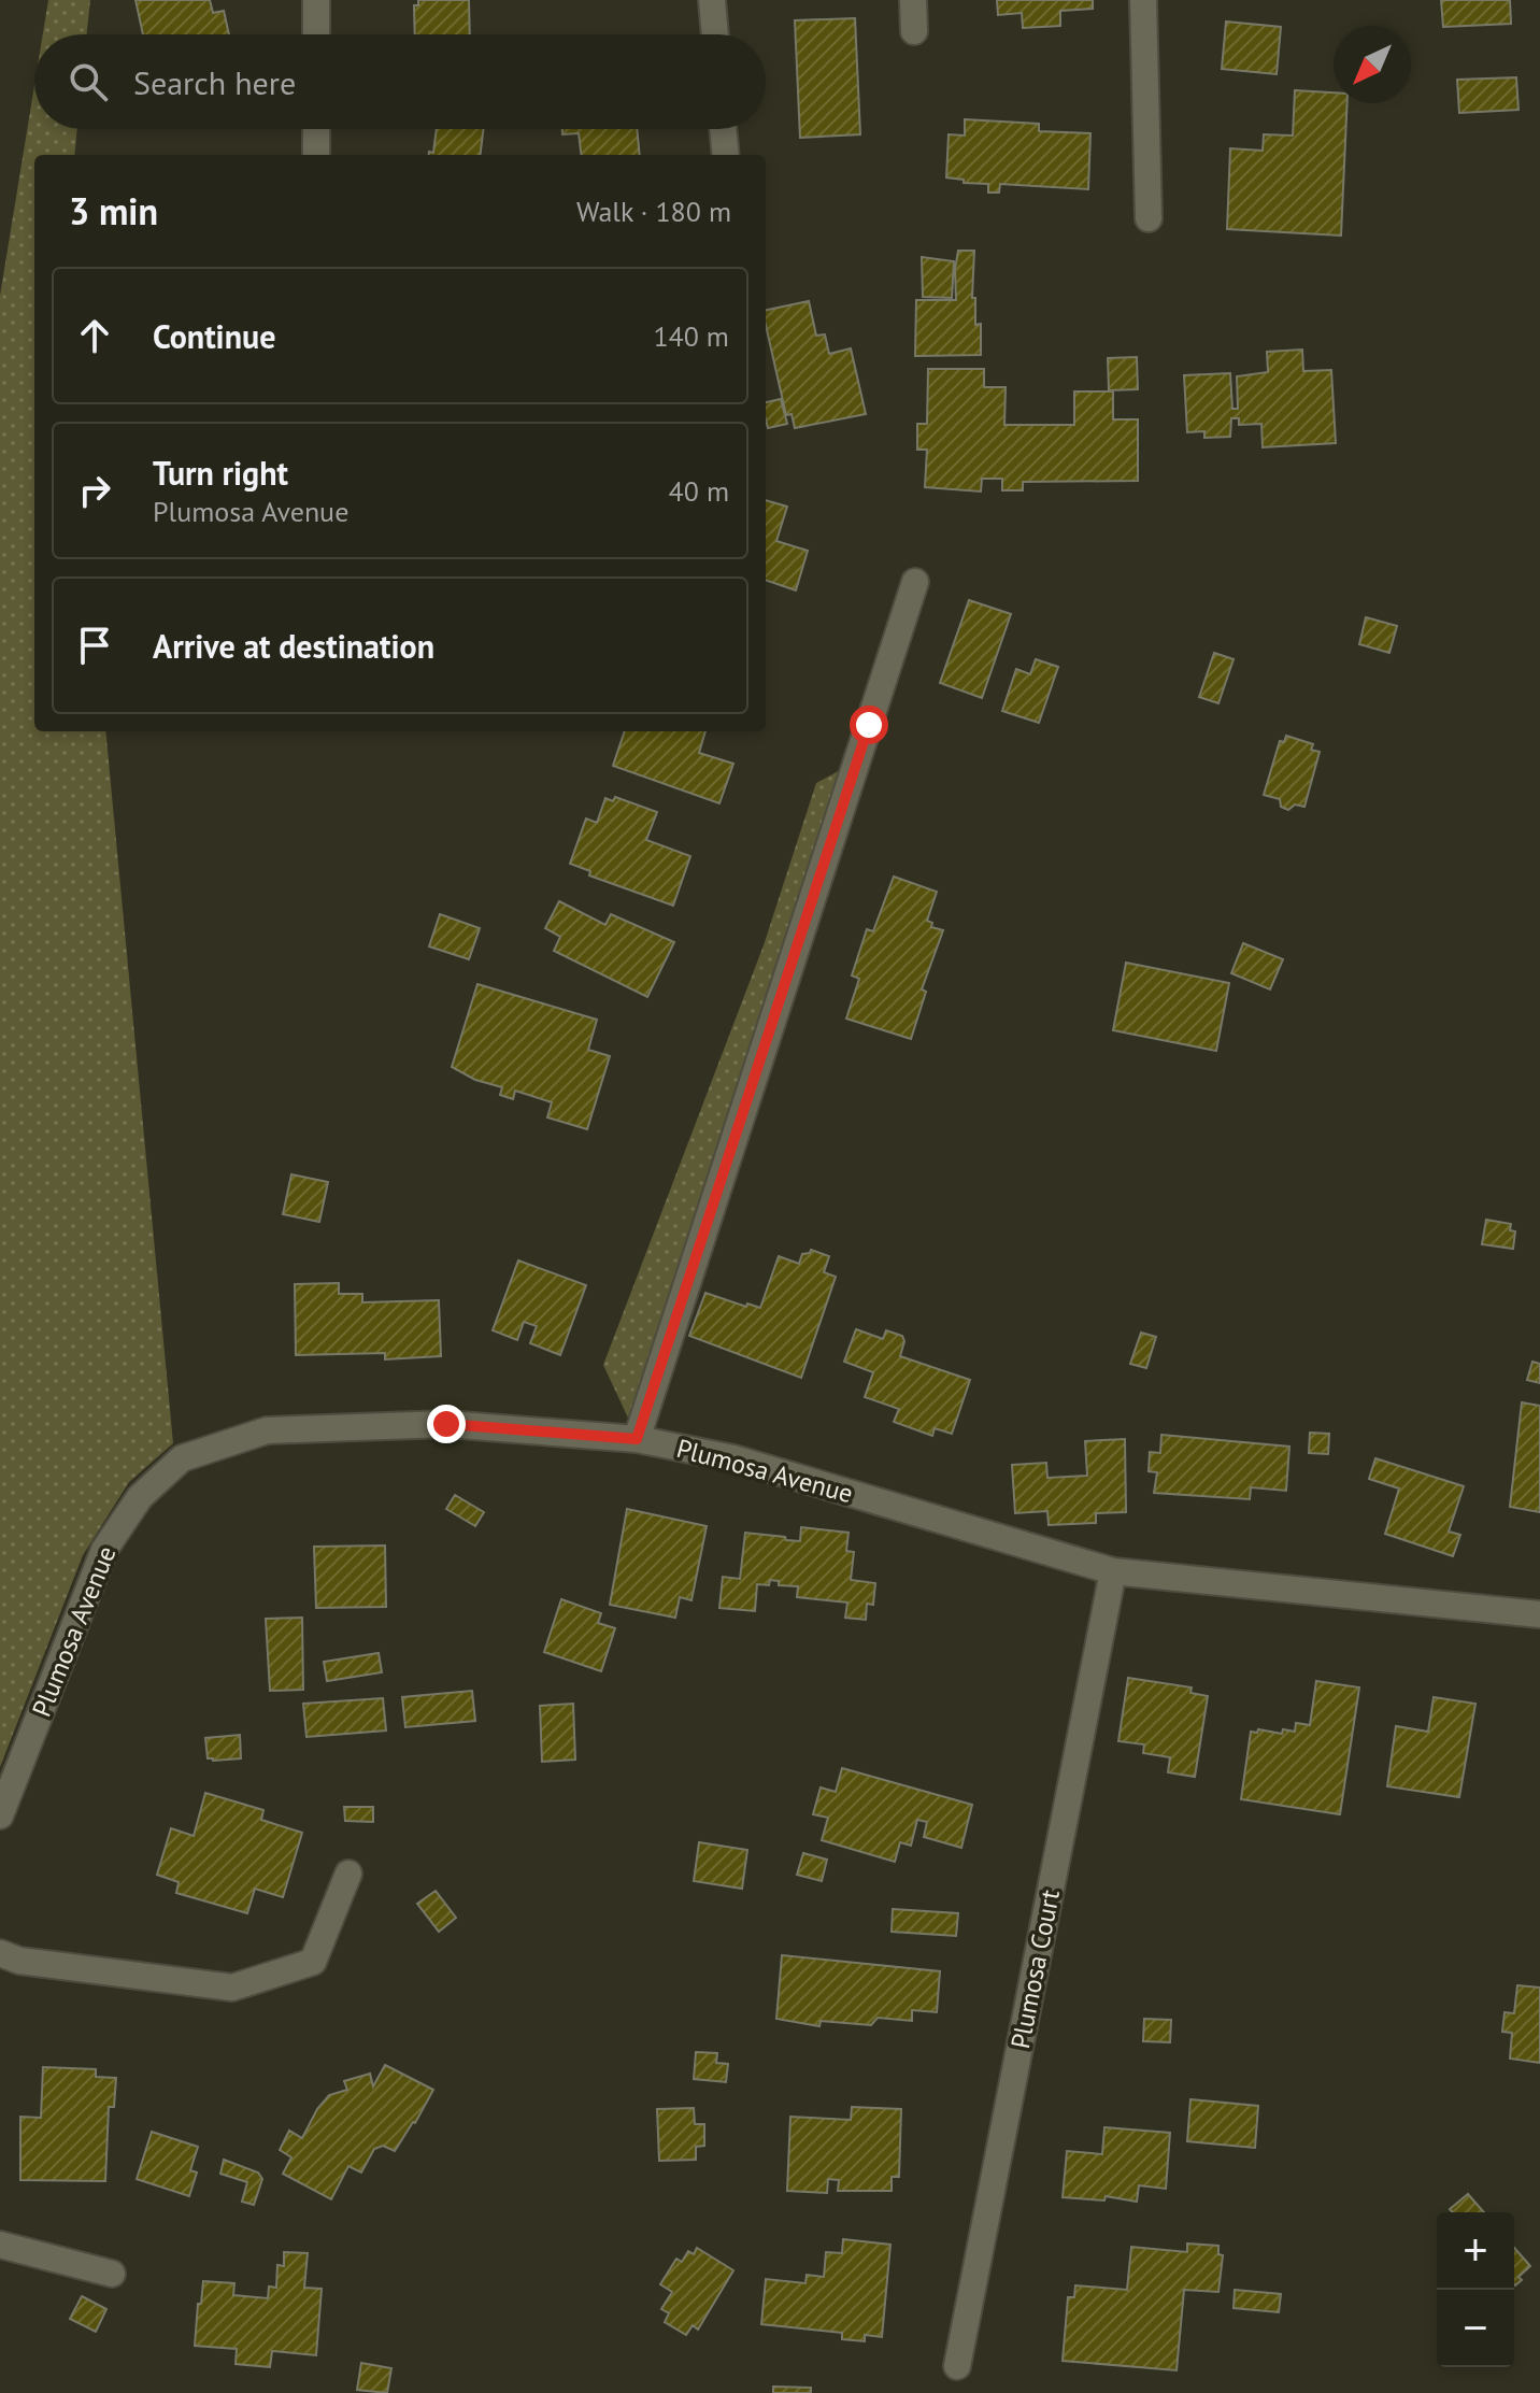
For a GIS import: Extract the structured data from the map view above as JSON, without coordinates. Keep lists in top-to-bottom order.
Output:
{
  "streets": {
    "street": ["Plumosa Avenue", "Plumosa Court"]
  },
  "crossings": [
    ["Plumosa Avenue", "Plumosa Court"]
  ],
  "north": "bottom left",
  "page": {
    "search": "Search here",
    "heading": ["3 min", "Walk · 180 m"],
    "list": [
      ["Continue", "140 m"],
      ["Turn right", "Plumosa Avenue", "40 m"],
      "Arrive at destination"
    ],
    "map_buttons": ["+", "−"]
  }
}
